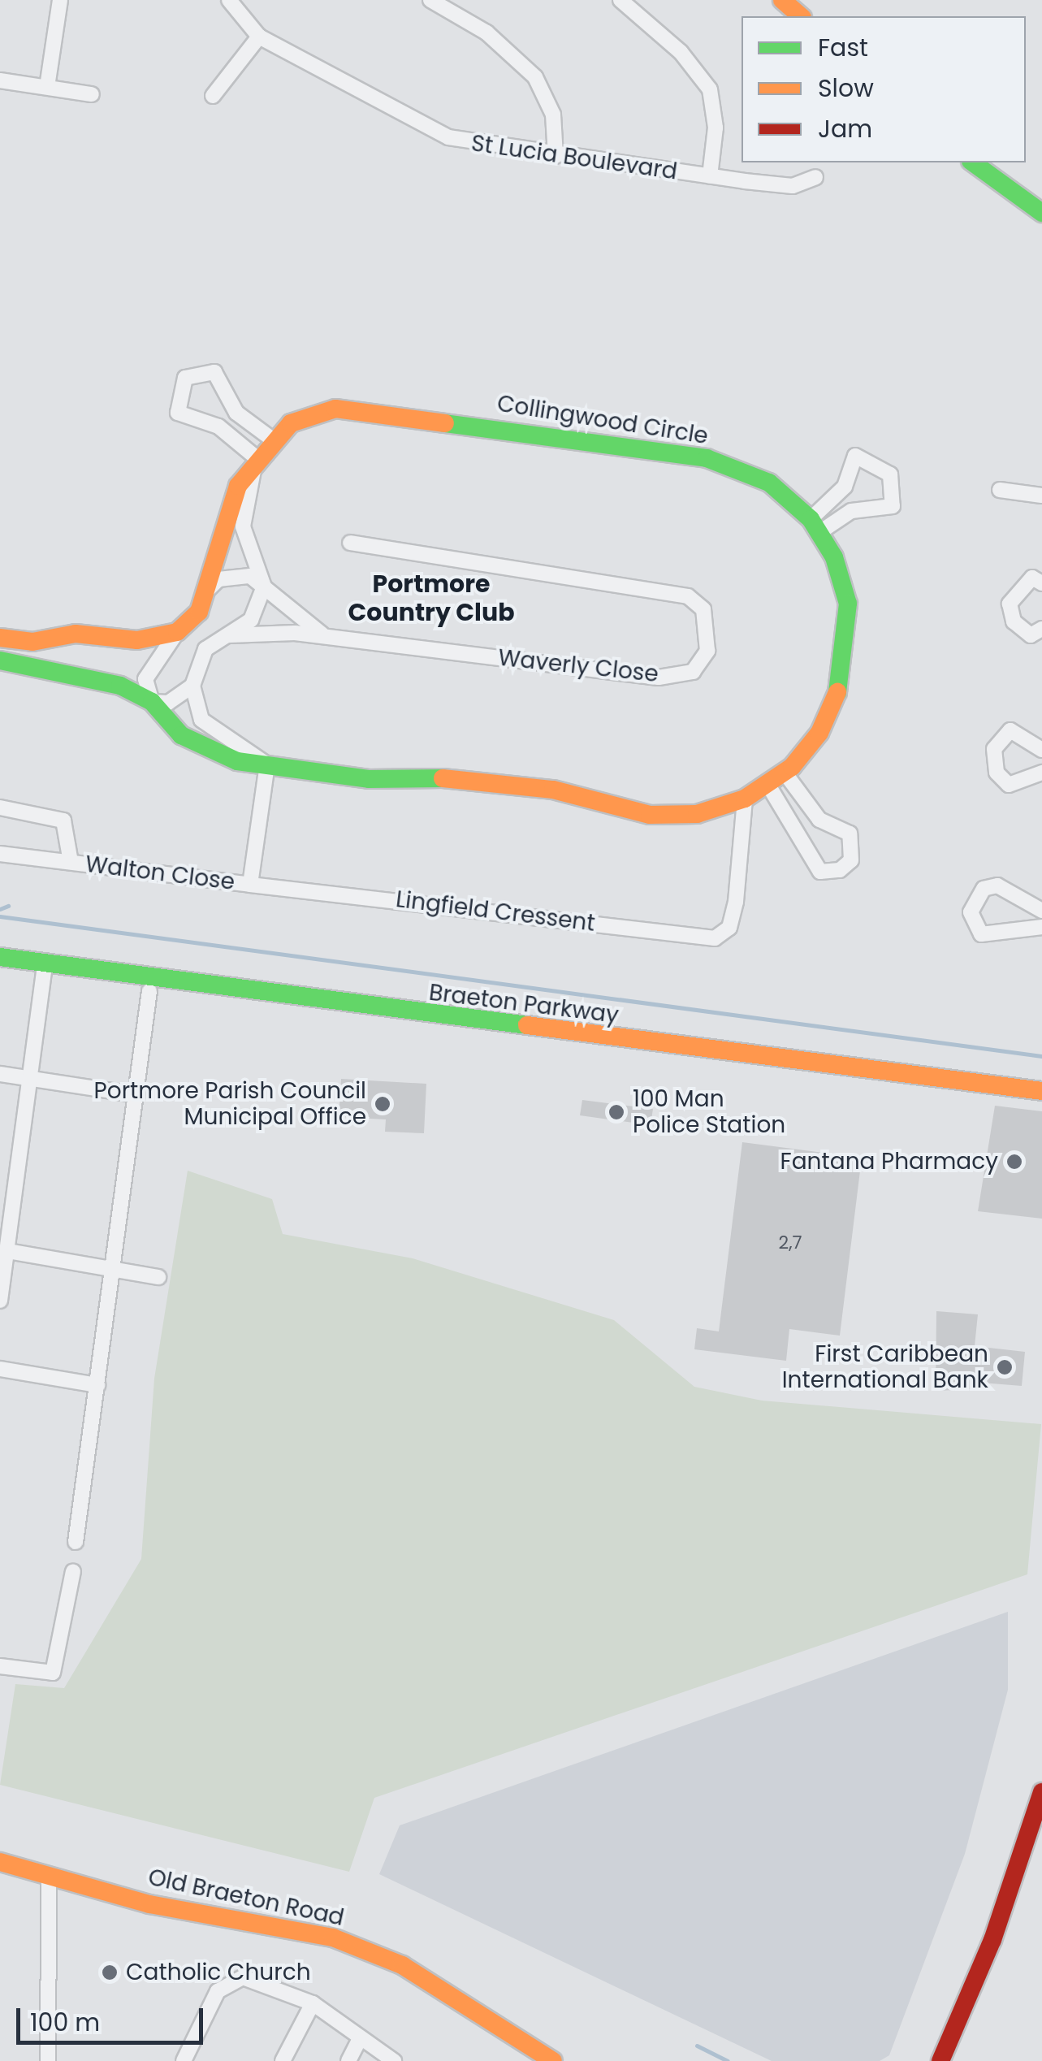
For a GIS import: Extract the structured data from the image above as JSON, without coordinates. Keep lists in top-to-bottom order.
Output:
{
  "streets": {
    "street": [
      "St Lucia Boulevard",
      "Collingwood Circle",
      "Waverly Close",
      "Walton Close",
      "Lingfield Cressent",
      "Braeton Parkway",
      "Old Braeton Road"
    ]
  },
  "crossings": [
    ["Collingwood Circle", "Lingfield Cressent"],
    ["Walton Close", "Lingfield Cressent"]
  ],
  "districts": ["Portmore Country Club"],
  "places": [
    "Portmore Parish Council Municipal Office",
    "100 Man Police Station",
    "Fantana Pharmacy",
    "First Caribbean International Bank",
    "Catholic Church"
  ],
  "house_numbers": ["2,7"],
  "legend": ["Fast", "Slow", "Jam"],
  "scale_bar": "100 m"
}
